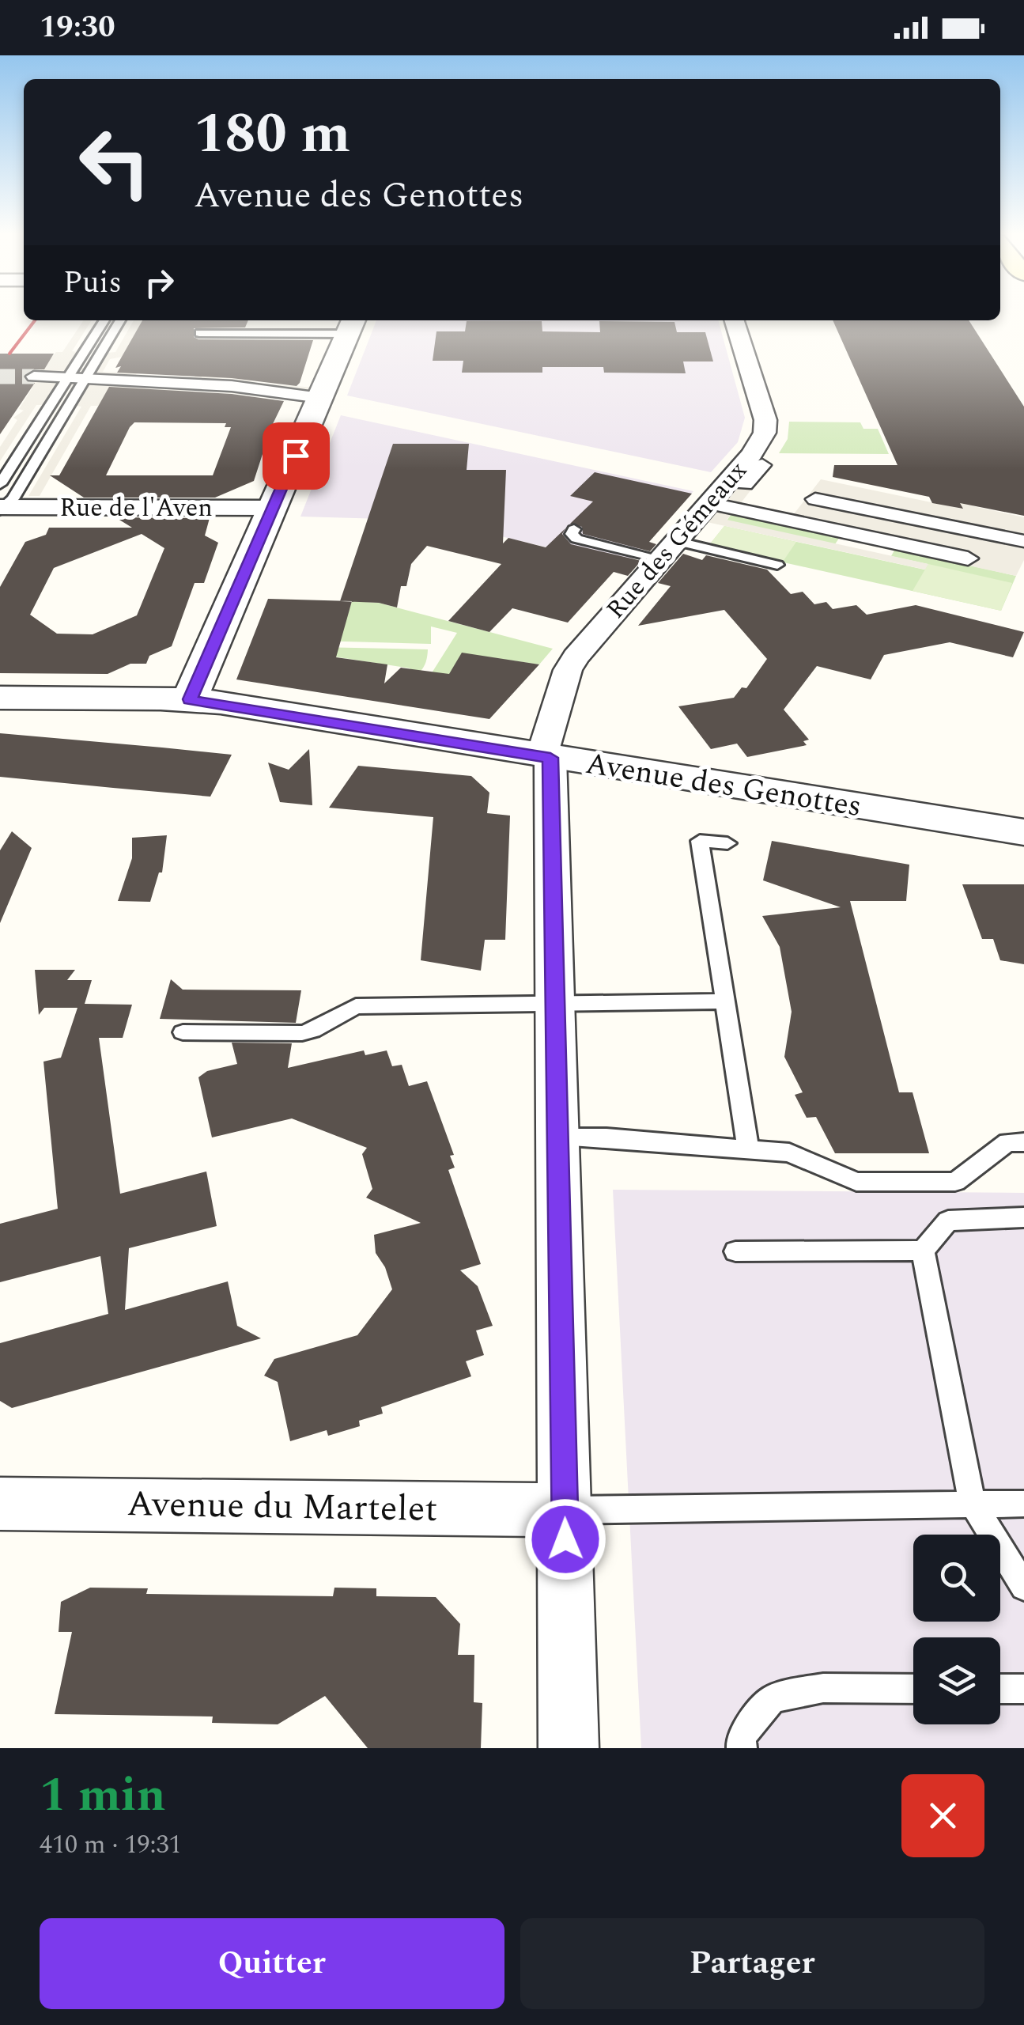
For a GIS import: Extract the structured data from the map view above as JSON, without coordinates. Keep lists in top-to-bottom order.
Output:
{
  "streets": {
    "street": [
      "Rue de l'Aven",
      "Rue des Gémeaux",
      "Avenue des Genottes",
      "Avenue du Martelet"
    ]
  },
  "crossings": [
    ["Rue des Gémeaux", "Avenue des Genottes"],
    ["Rue des Gémeaux", "Avenue du Martelet"]
  ],
  "page": {
    "status": "19:30",
    "turn": ["180 m", "Avenue des Genottes"],
    "then": "Puis",
    "heading": ["1 min", "410 m · 19:31"],
    "buttons": ["Quitter", "Partager"]
  }
}
